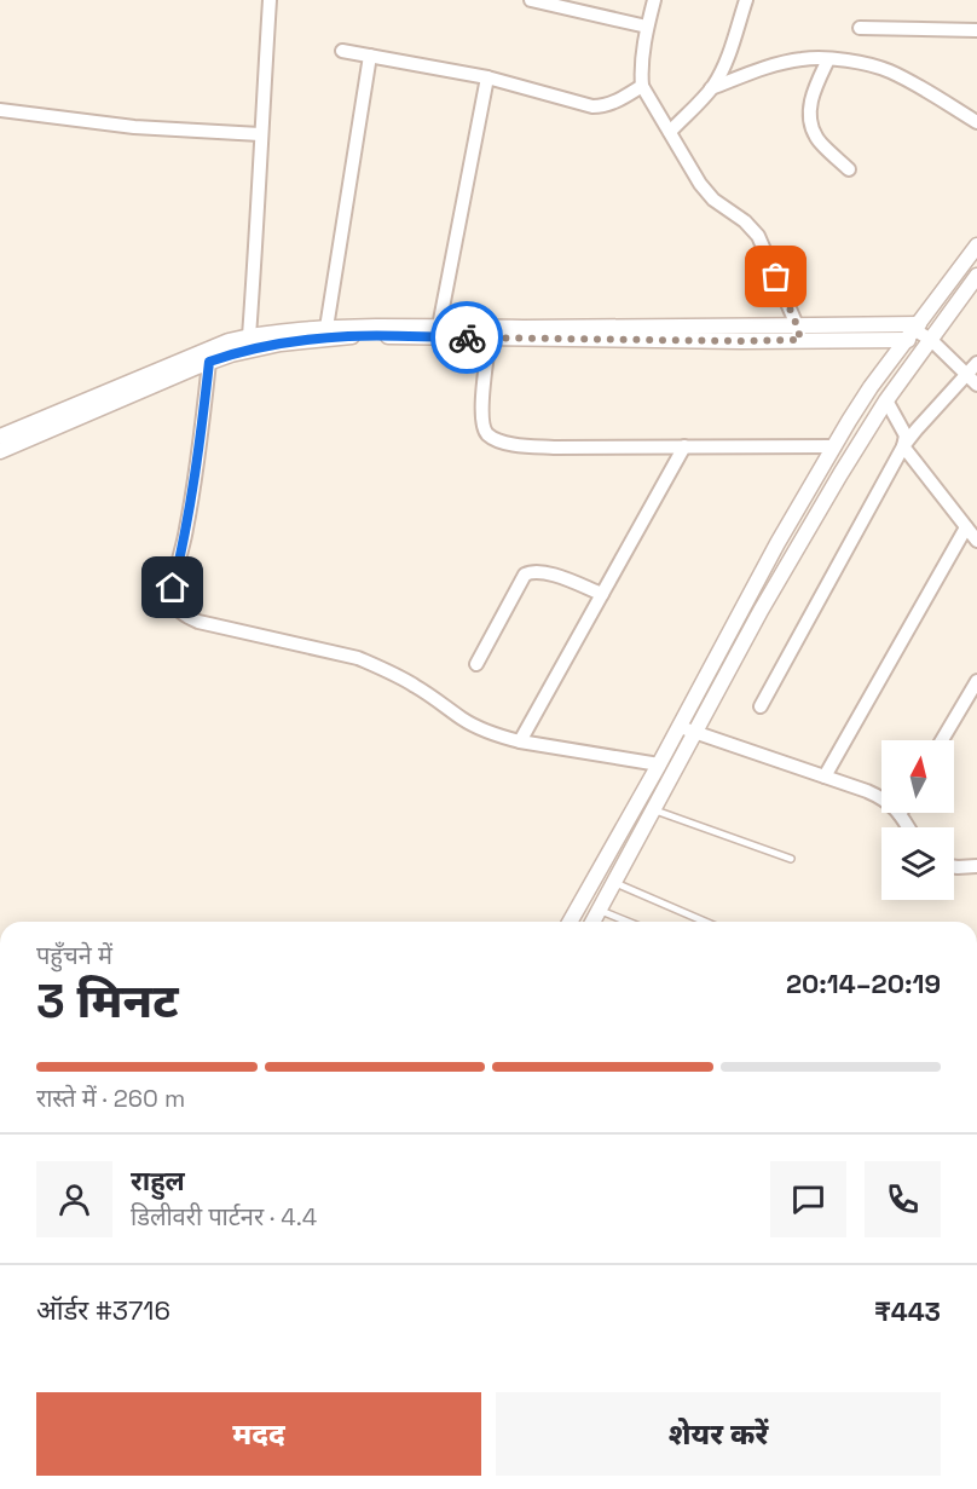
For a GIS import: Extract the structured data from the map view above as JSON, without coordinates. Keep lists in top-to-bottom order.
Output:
{
  "north": "top",
  "page": {
    "heading": ["3 मिनट", "पहुँचने में", "20:14–20:19"],
    "panel": [
      "राहुल",
      "डिलीवरी पार्टनर · 4.4",
      "ऑर्डर #3716",
      "₹443"
    ],
    "bar": "रास्ते में · 260 m",
    "buttons": ["मदद", "शेयर करें"]
  }
}
